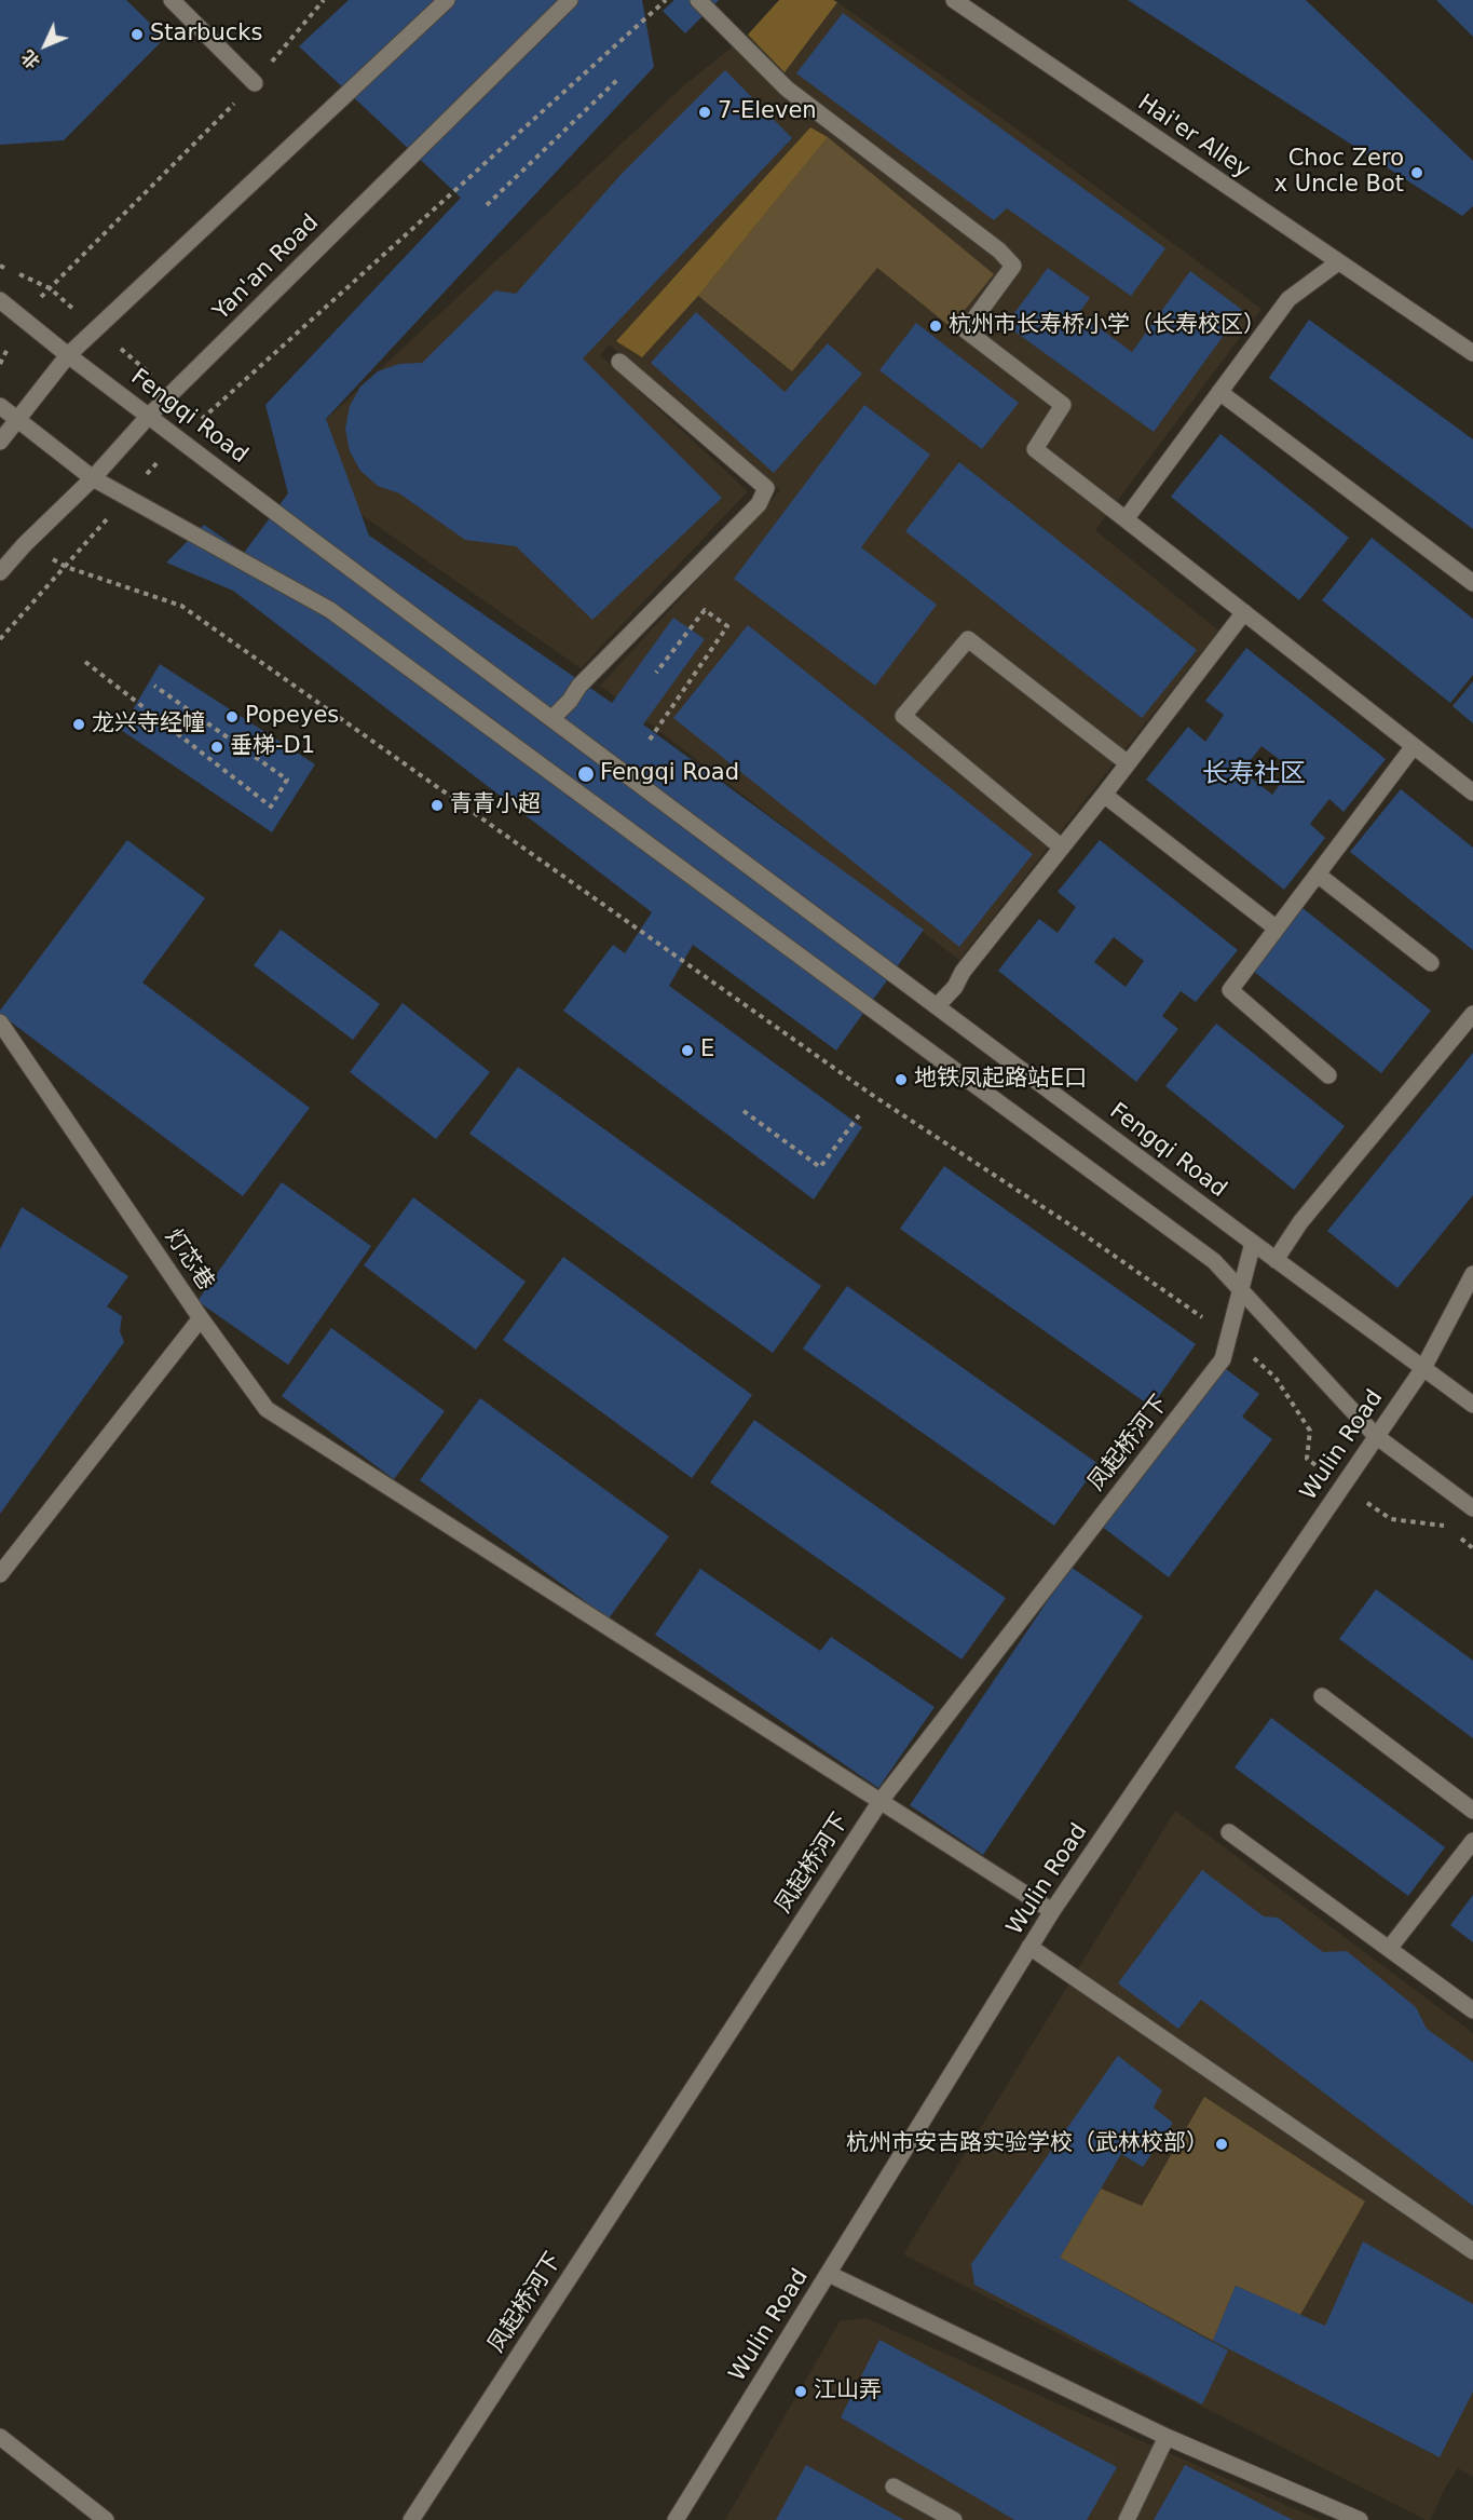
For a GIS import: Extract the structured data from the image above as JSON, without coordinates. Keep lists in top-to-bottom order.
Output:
{
  "streets": {
    "main road": [
      "Hai'er Alley",
      "Yan'an Road",
      "Fengqi Road",
      "灯芯巷",
      "凤起桥河下",
      "Wulin Road"
    ]
  },
  "crossings": [
    ["Yan'an Road", "Fengqi Road"],
    ["Fengqi Road", "凤起桥河下"],
    ["Fengqi Road", "Wulin Road"]
  ],
  "districts": ["长寿社区"],
  "places": [
    "Starbucks",
    "7-Eleven",
    "Choc Zero x Uncle Bot",
    "杭州市长寿桥小学（长寿校区）",
    "Popeyes",
    "龙兴寺经幢",
    "垂梯-D1",
    "Fengqi Road",
    "青青小超",
    "E",
    "地铁凤起路站E口",
    "杭州市安吉路实验学校（武林校部）",
    "江山弄"
  ],
  "north": "bottom left"
}
